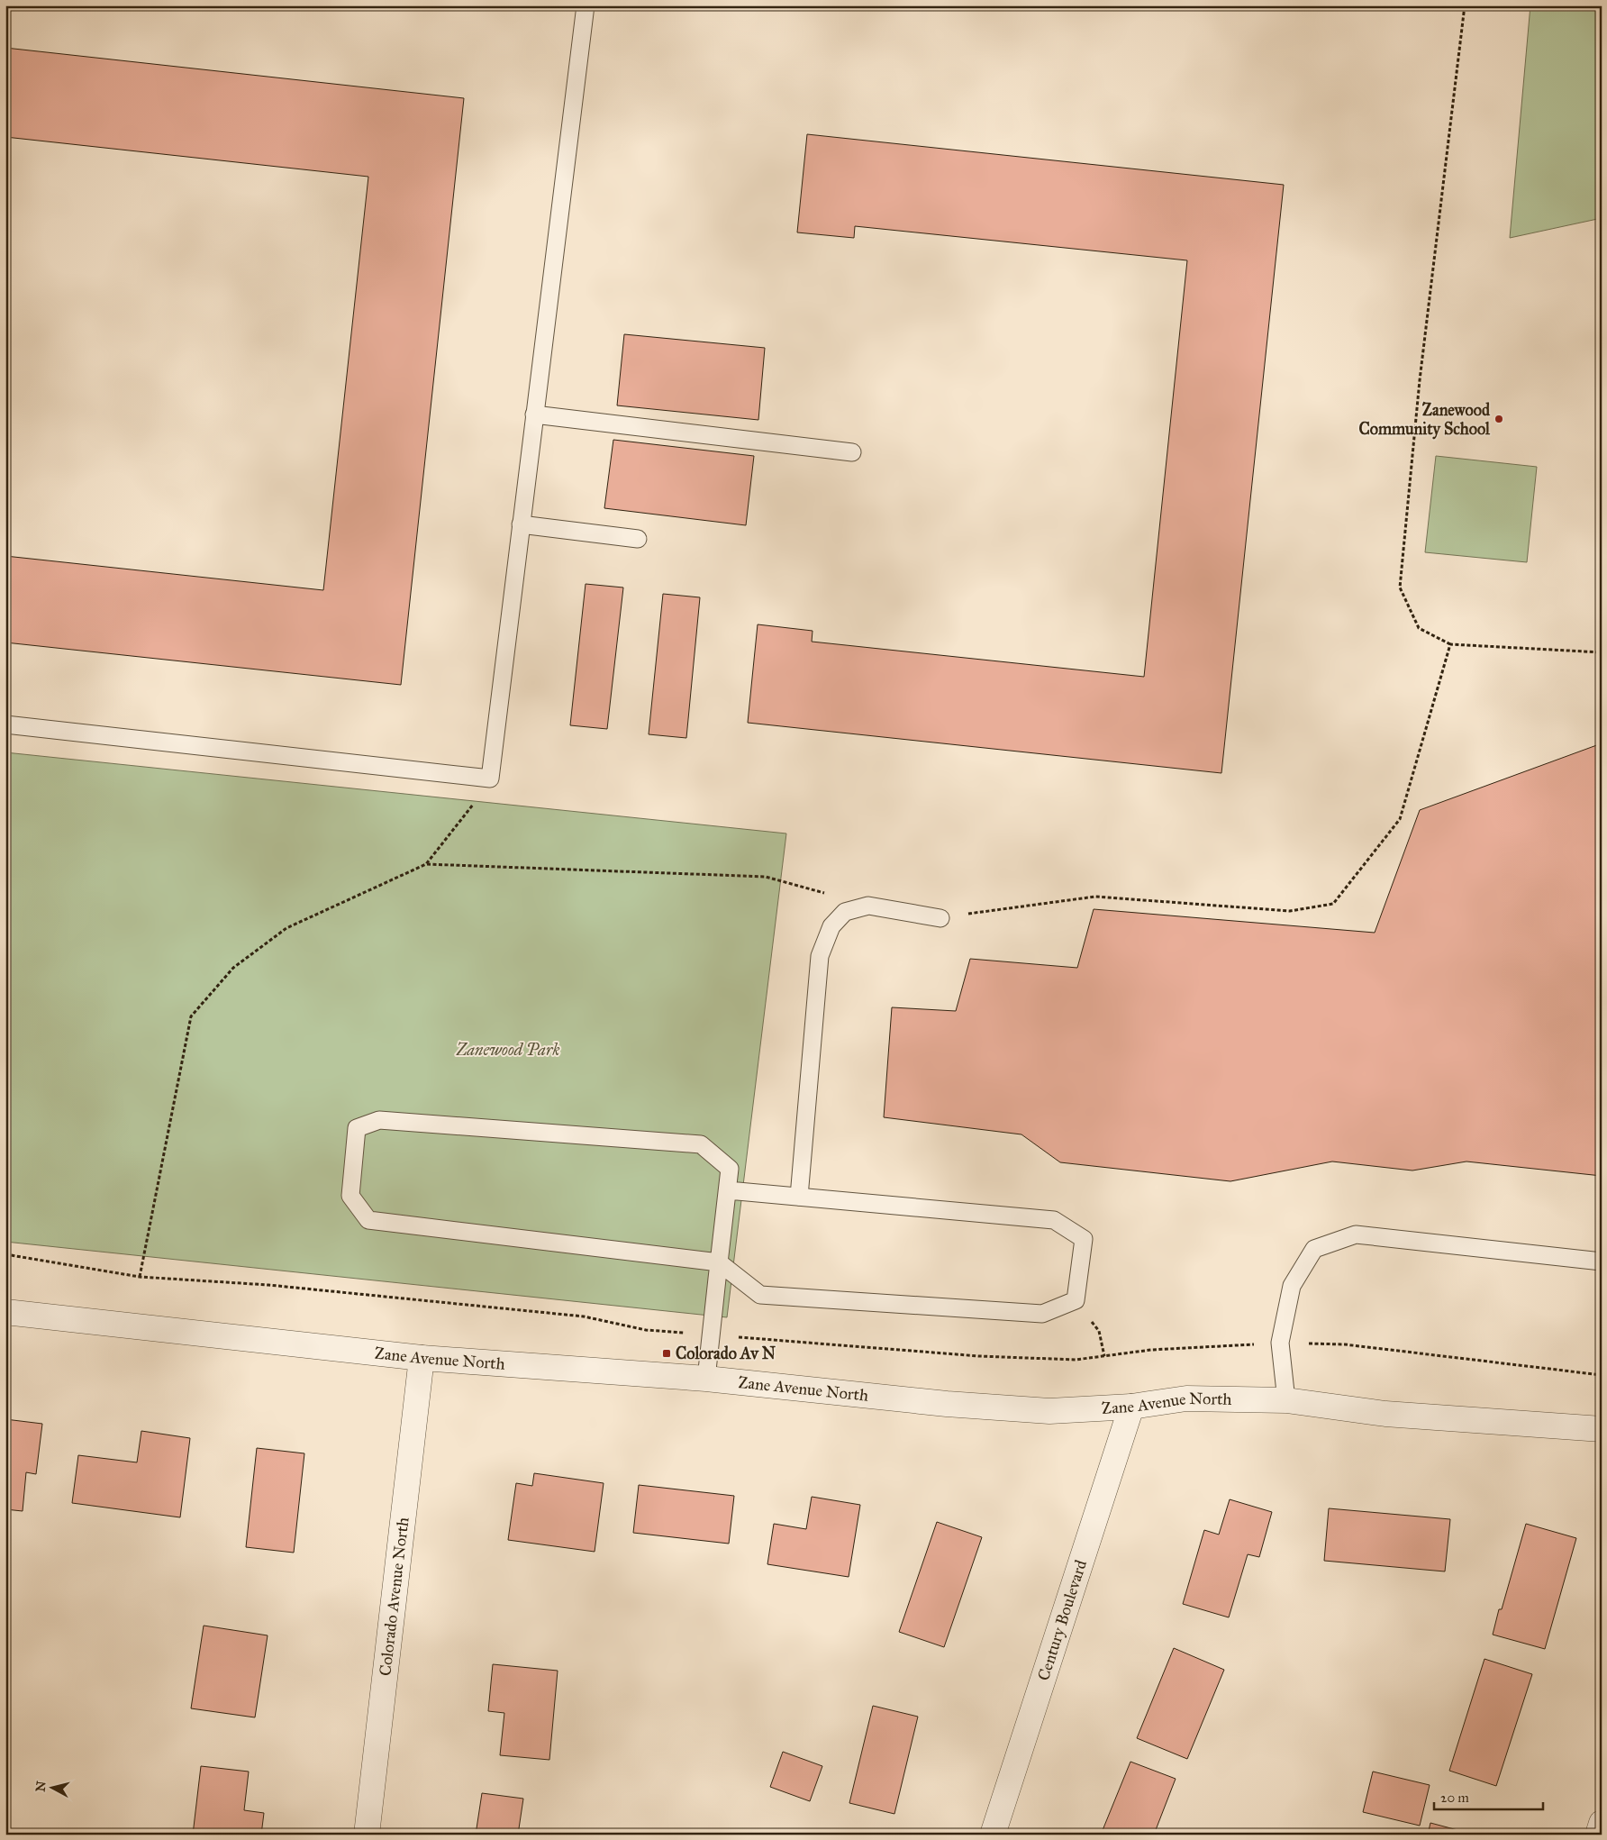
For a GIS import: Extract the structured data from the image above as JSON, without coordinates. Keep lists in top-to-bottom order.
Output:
{
  "streets": {
    "street": ["Zane Avenue North", "Colorado Avenue North", "Century Boulevard"]
  },
  "crossings": [
    ["Zane Avenue North", "Colorado Avenue North"],
    ["Zane Avenue North", "Century Boulevard"]
  ],
  "parks": ["Zanewood Park"],
  "places": {
    "other": ["Zanewood Community School"],
    "transit": ["Colorado Av N"]
  },
  "scale_bar": "20 m",
  "north": "left"
}
